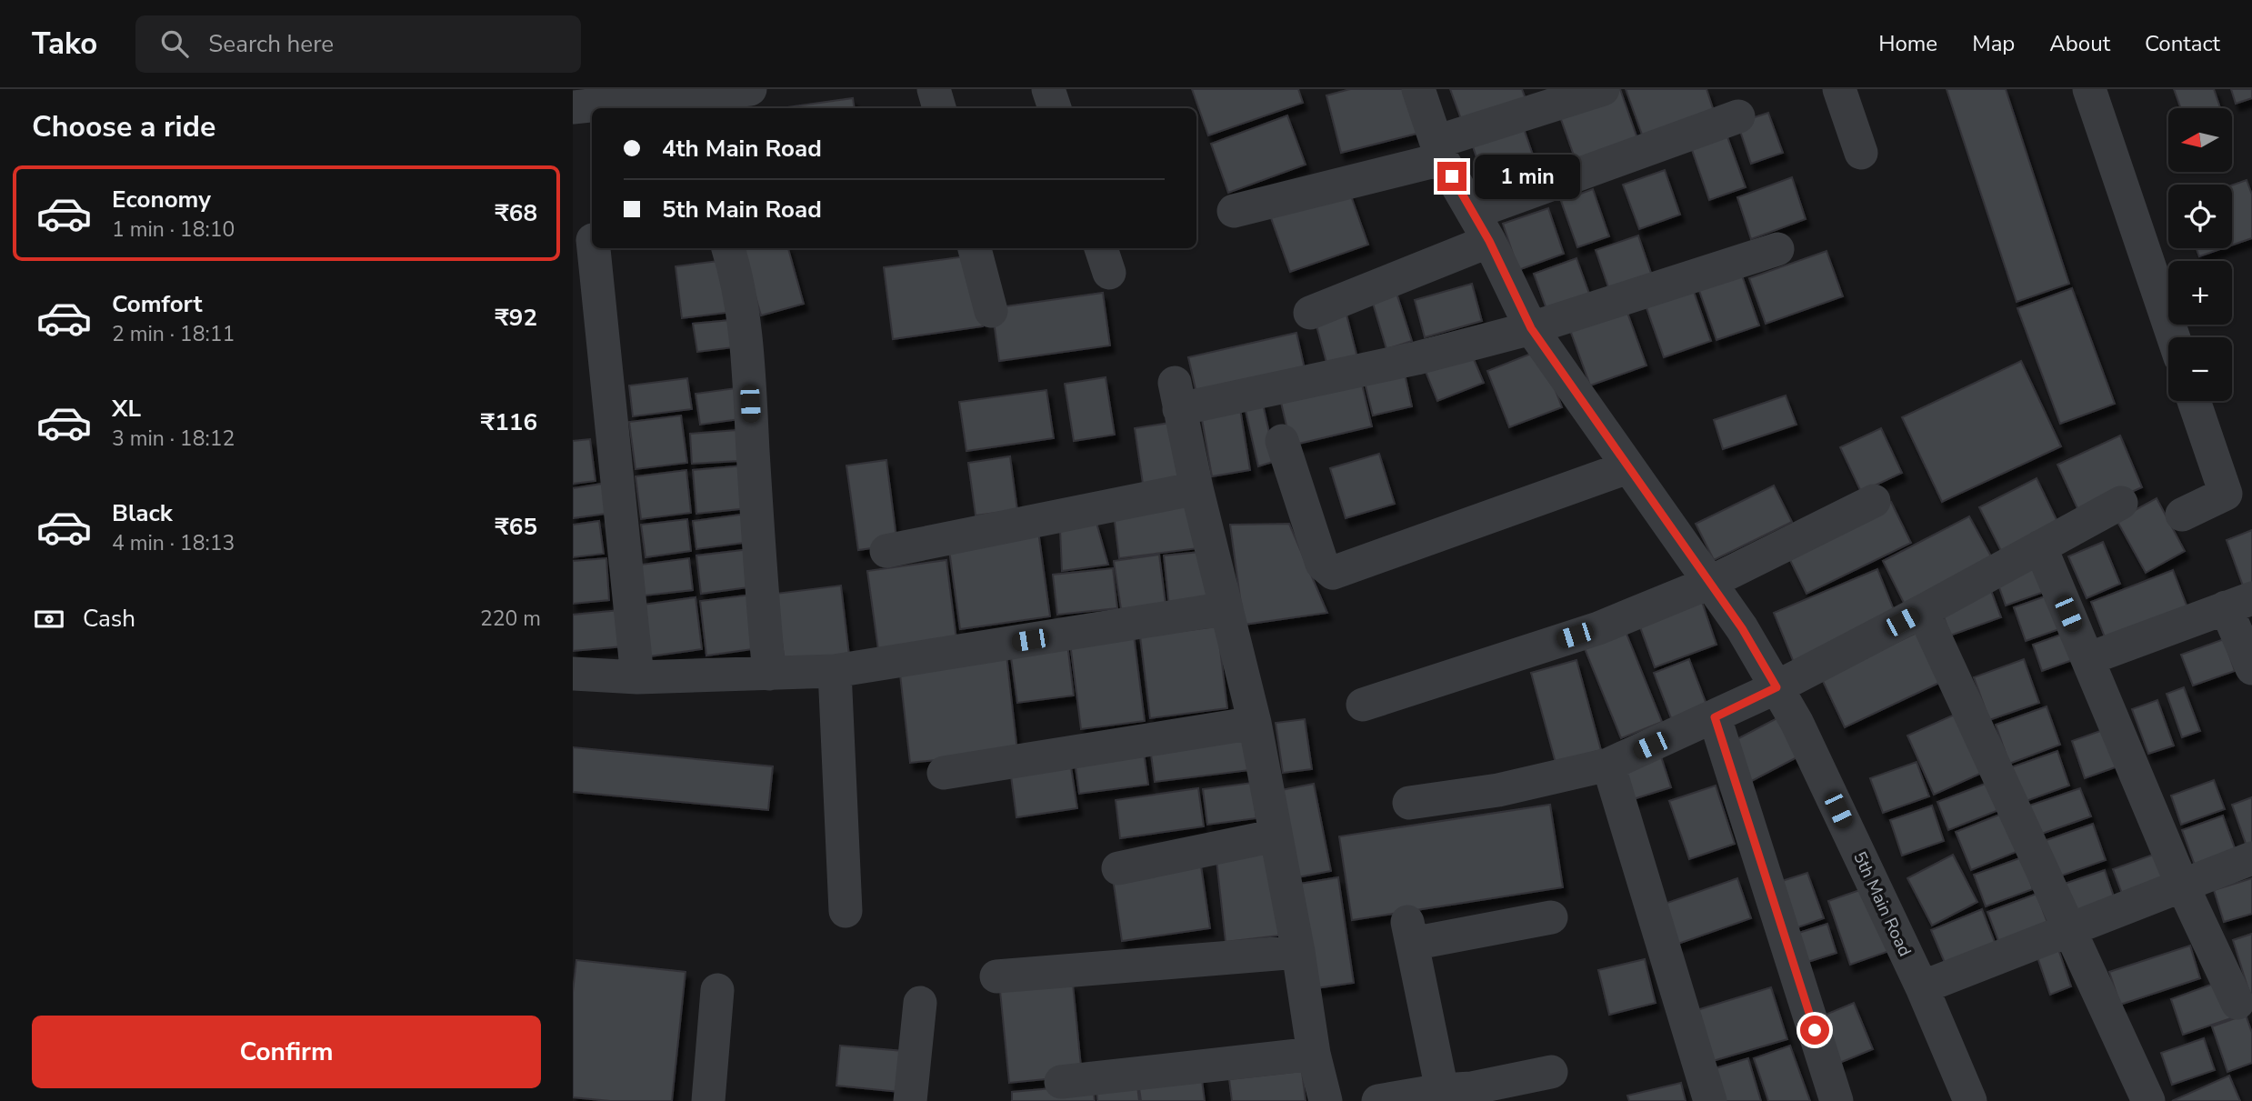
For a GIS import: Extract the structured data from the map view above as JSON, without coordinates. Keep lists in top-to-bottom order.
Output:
{
  "streets": {
    "street": ["5th Main Road"]
  },
  "north": "left",
  "page": {
    "header": "Tako",
    "search": "Search here",
    "nav": [
      "Home",
      "Map",
      "About",
      "Contact"
    ],
    "heading": "Choose a ride",
    "map_buttons": ["+", "−"],
    "banner": ["4th Main Road", "5th Main Road"],
    "bubble": "1 min",
    "list": [
      {
        "name": "Economy",
        "note": "1 min · 18:10",
        "value": "₹68"
      },
      {
        "name": "Comfort",
        "note": "2 min · 18:11",
        "value": "₹92"
      },
      {
        "name": "XL",
        "note": "3 min · 18:12",
        "value": "₹116"
      },
      {
        "name": "Black",
        "note": "4 min · 18:13",
        "value": "₹65"
      }
    ],
    "pay": ["Cash", "220 m"],
    "buttons": "Confirm"
  }
}
